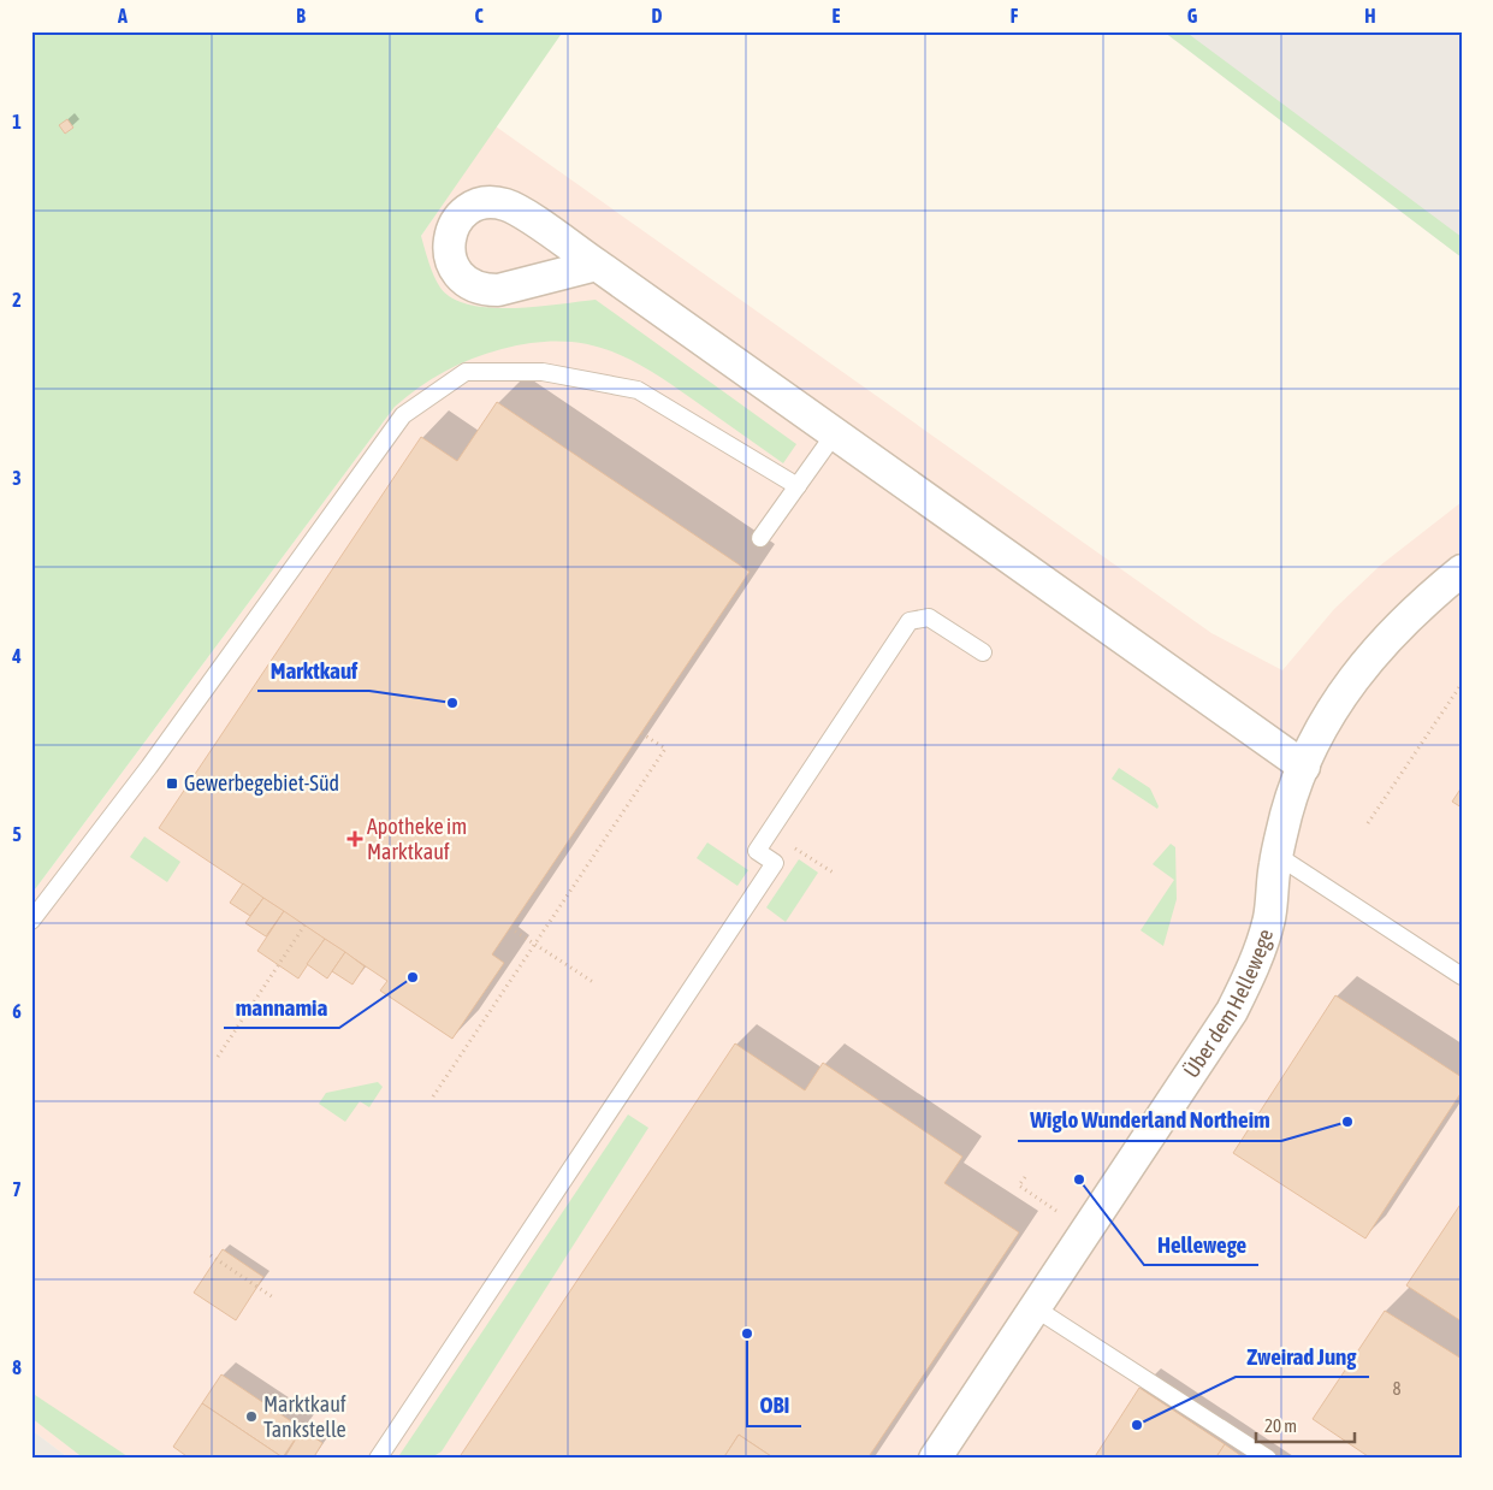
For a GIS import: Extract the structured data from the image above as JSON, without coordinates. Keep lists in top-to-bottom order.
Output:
{
  "streets": {
    "street": ["Über dem Hellewege"]
  },
  "places": {
    "other": [
      "Marktkauf",
      "mannamia",
      "Wiglo Wunderland Northeim",
      "Hellewege",
      "OBI",
      "Marktkauf Tankstelle",
      "Zweirad Jung"
    ],
    "transit": ["Gewerbegebiet-Süd"],
    "health": ["Apotheke im Marktkauf"]
  },
  "house_numbers": ["8"],
  "scale_bar": "20 m",
  "grid": {
    "columns": [
      "A",
      "B",
      "C",
      "D",
      "E",
      "F",
      "G",
      "H"
    ],
    "rows": [
      "1",
      "2",
      "3",
      "4",
      "5",
      "6",
      "7",
      "8"
    ]
  }
}
